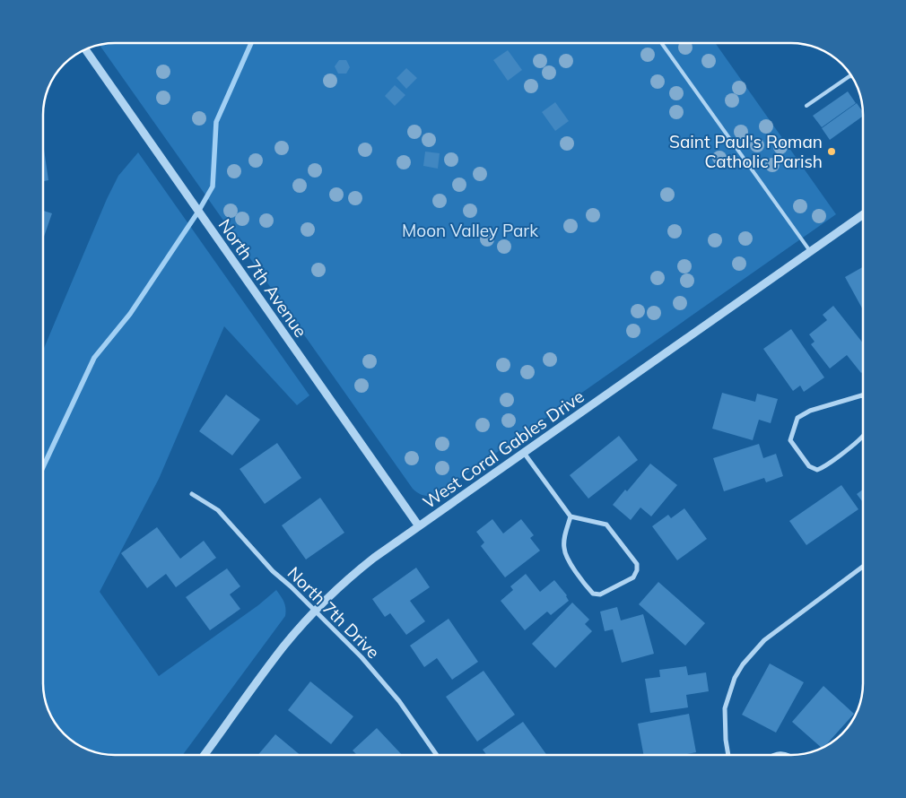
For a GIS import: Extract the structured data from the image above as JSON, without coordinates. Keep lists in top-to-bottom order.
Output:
{
  "streets": {
    "street": ["North 7th Avenue", "West Coral Gables Drive", "North 7th Drive"]
  },
  "crossings": [
    ["North 7th Avenue", "West Coral Gables Drive"],
    ["West Coral Gables Drive", "North 7th Drive"]
  ],
  "parks": ["Moon Valley Park"],
  "places": ["Saint Paul's Roman Catholic Parish"]
}
